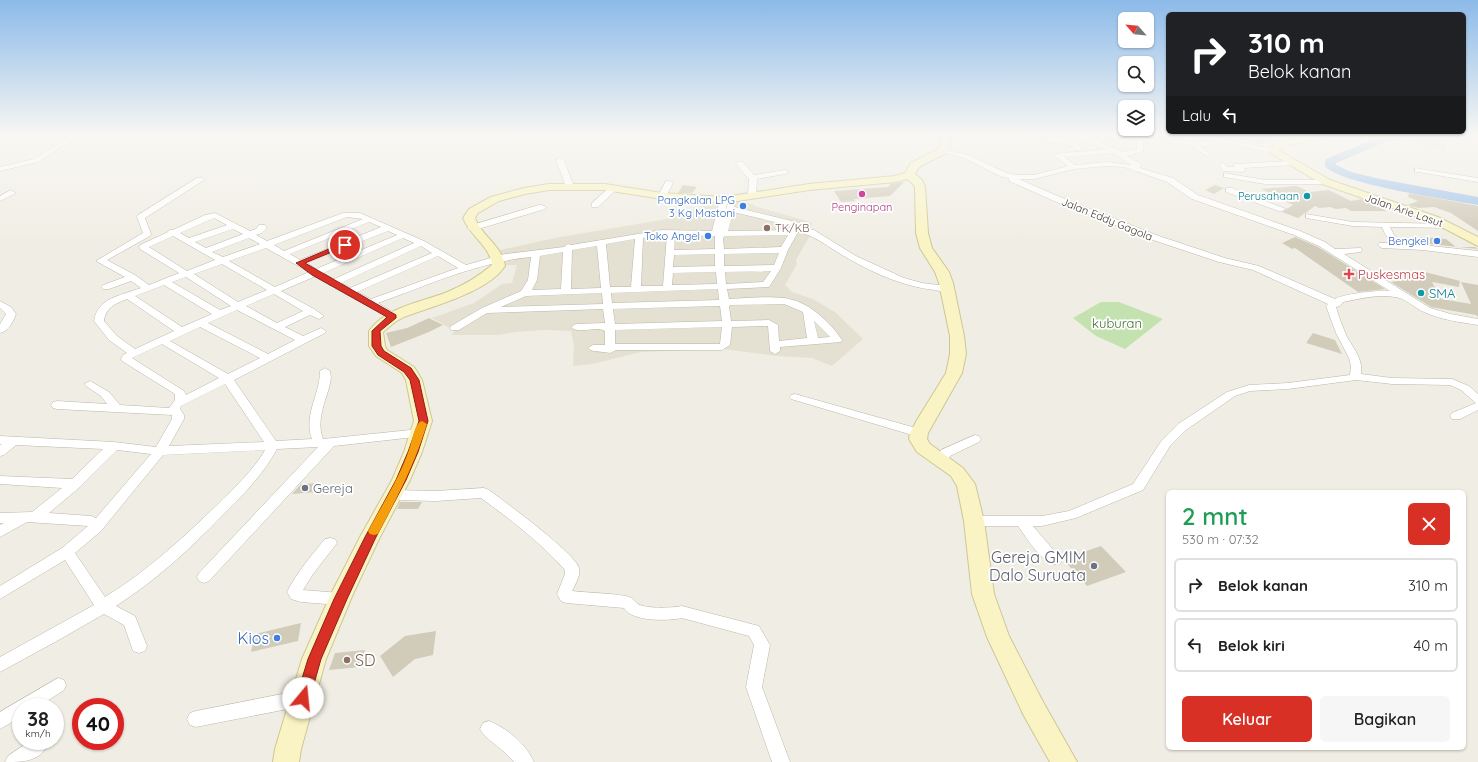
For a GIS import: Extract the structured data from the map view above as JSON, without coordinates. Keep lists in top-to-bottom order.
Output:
{
  "streets": {
    "street": ["Jalan Arie Lasut", "Jalan Eddy Gagola"]
  },
  "parks": ["kuburan"],
  "places": {
    "other": [
      "Penginapan",
      "Perusahaan",
      "Pangkalan LPG 3 Kg Mastoni",
      "TK/KB",
      "Toko Angel",
      "Bengkel",
      "SMA",
      "Gereja",
      "Gereja GMIM Dalo Suruata",
      "Kios",
      "SD"
    ],
    "health": ["Puskesmas"]
  },
  "north": "top left",
  "page": {
    "turn": ["310 m", "Belok kanan"],
    "then": "Lalu",
    "heading": ["2 mnt", "530 m · 07:32"],
    "list": [
      {
        "name": "Belok kanan",
        "value": "310 m"
      },
      {
        "name": "Belok kiri",
        "value": "40 m"
      }
    ],
    "buttons": ["Keluar", "Bagikan"],
    "speed": "38 km/h",
    "limit": "40"
  }
}
